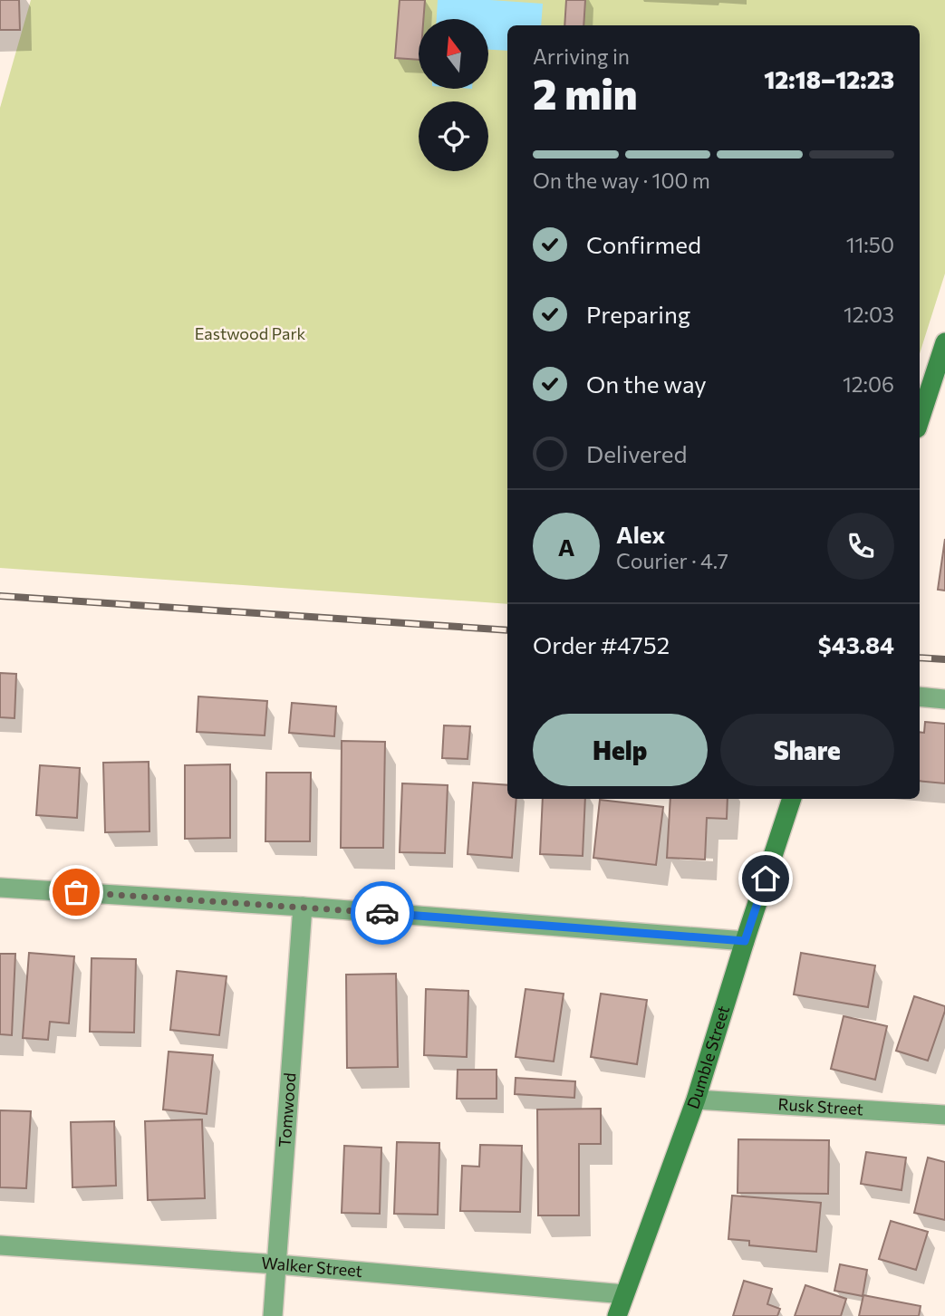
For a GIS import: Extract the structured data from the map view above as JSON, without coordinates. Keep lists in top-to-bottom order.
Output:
{
  "streets": {
    "street": [
      "Dumble Street",
      "Rusk Street",
      "Tomwood",
      "Walker Street"
    ]
  },
  "crossings": [
    ["Dumble Street", "Rusk Street"],
    ["Dumble Street", "Walker Street"],
    ["Tomwood", "Walker Street"]
  ],
  "parks": ["Eastwood Park"],
  "north": "top",
  "page": {
    "heading": ["2 min", "Arriving in", "12:18–12:23"],
    "panel": [
      "Alex",
      "Courier · 4.7",
      "Order #4752",
      "$43.84"
    ],
    "bar": "On the way · 100 m",
    "list": [
      ["Confirmed", "11:50"],
      ["Preparing", "12:03"],
      ["On the way", "12:06"],
      "Delivered"
    ],
    "round": "A",
    "buttons": ["Help", "Share"]
  }
}
